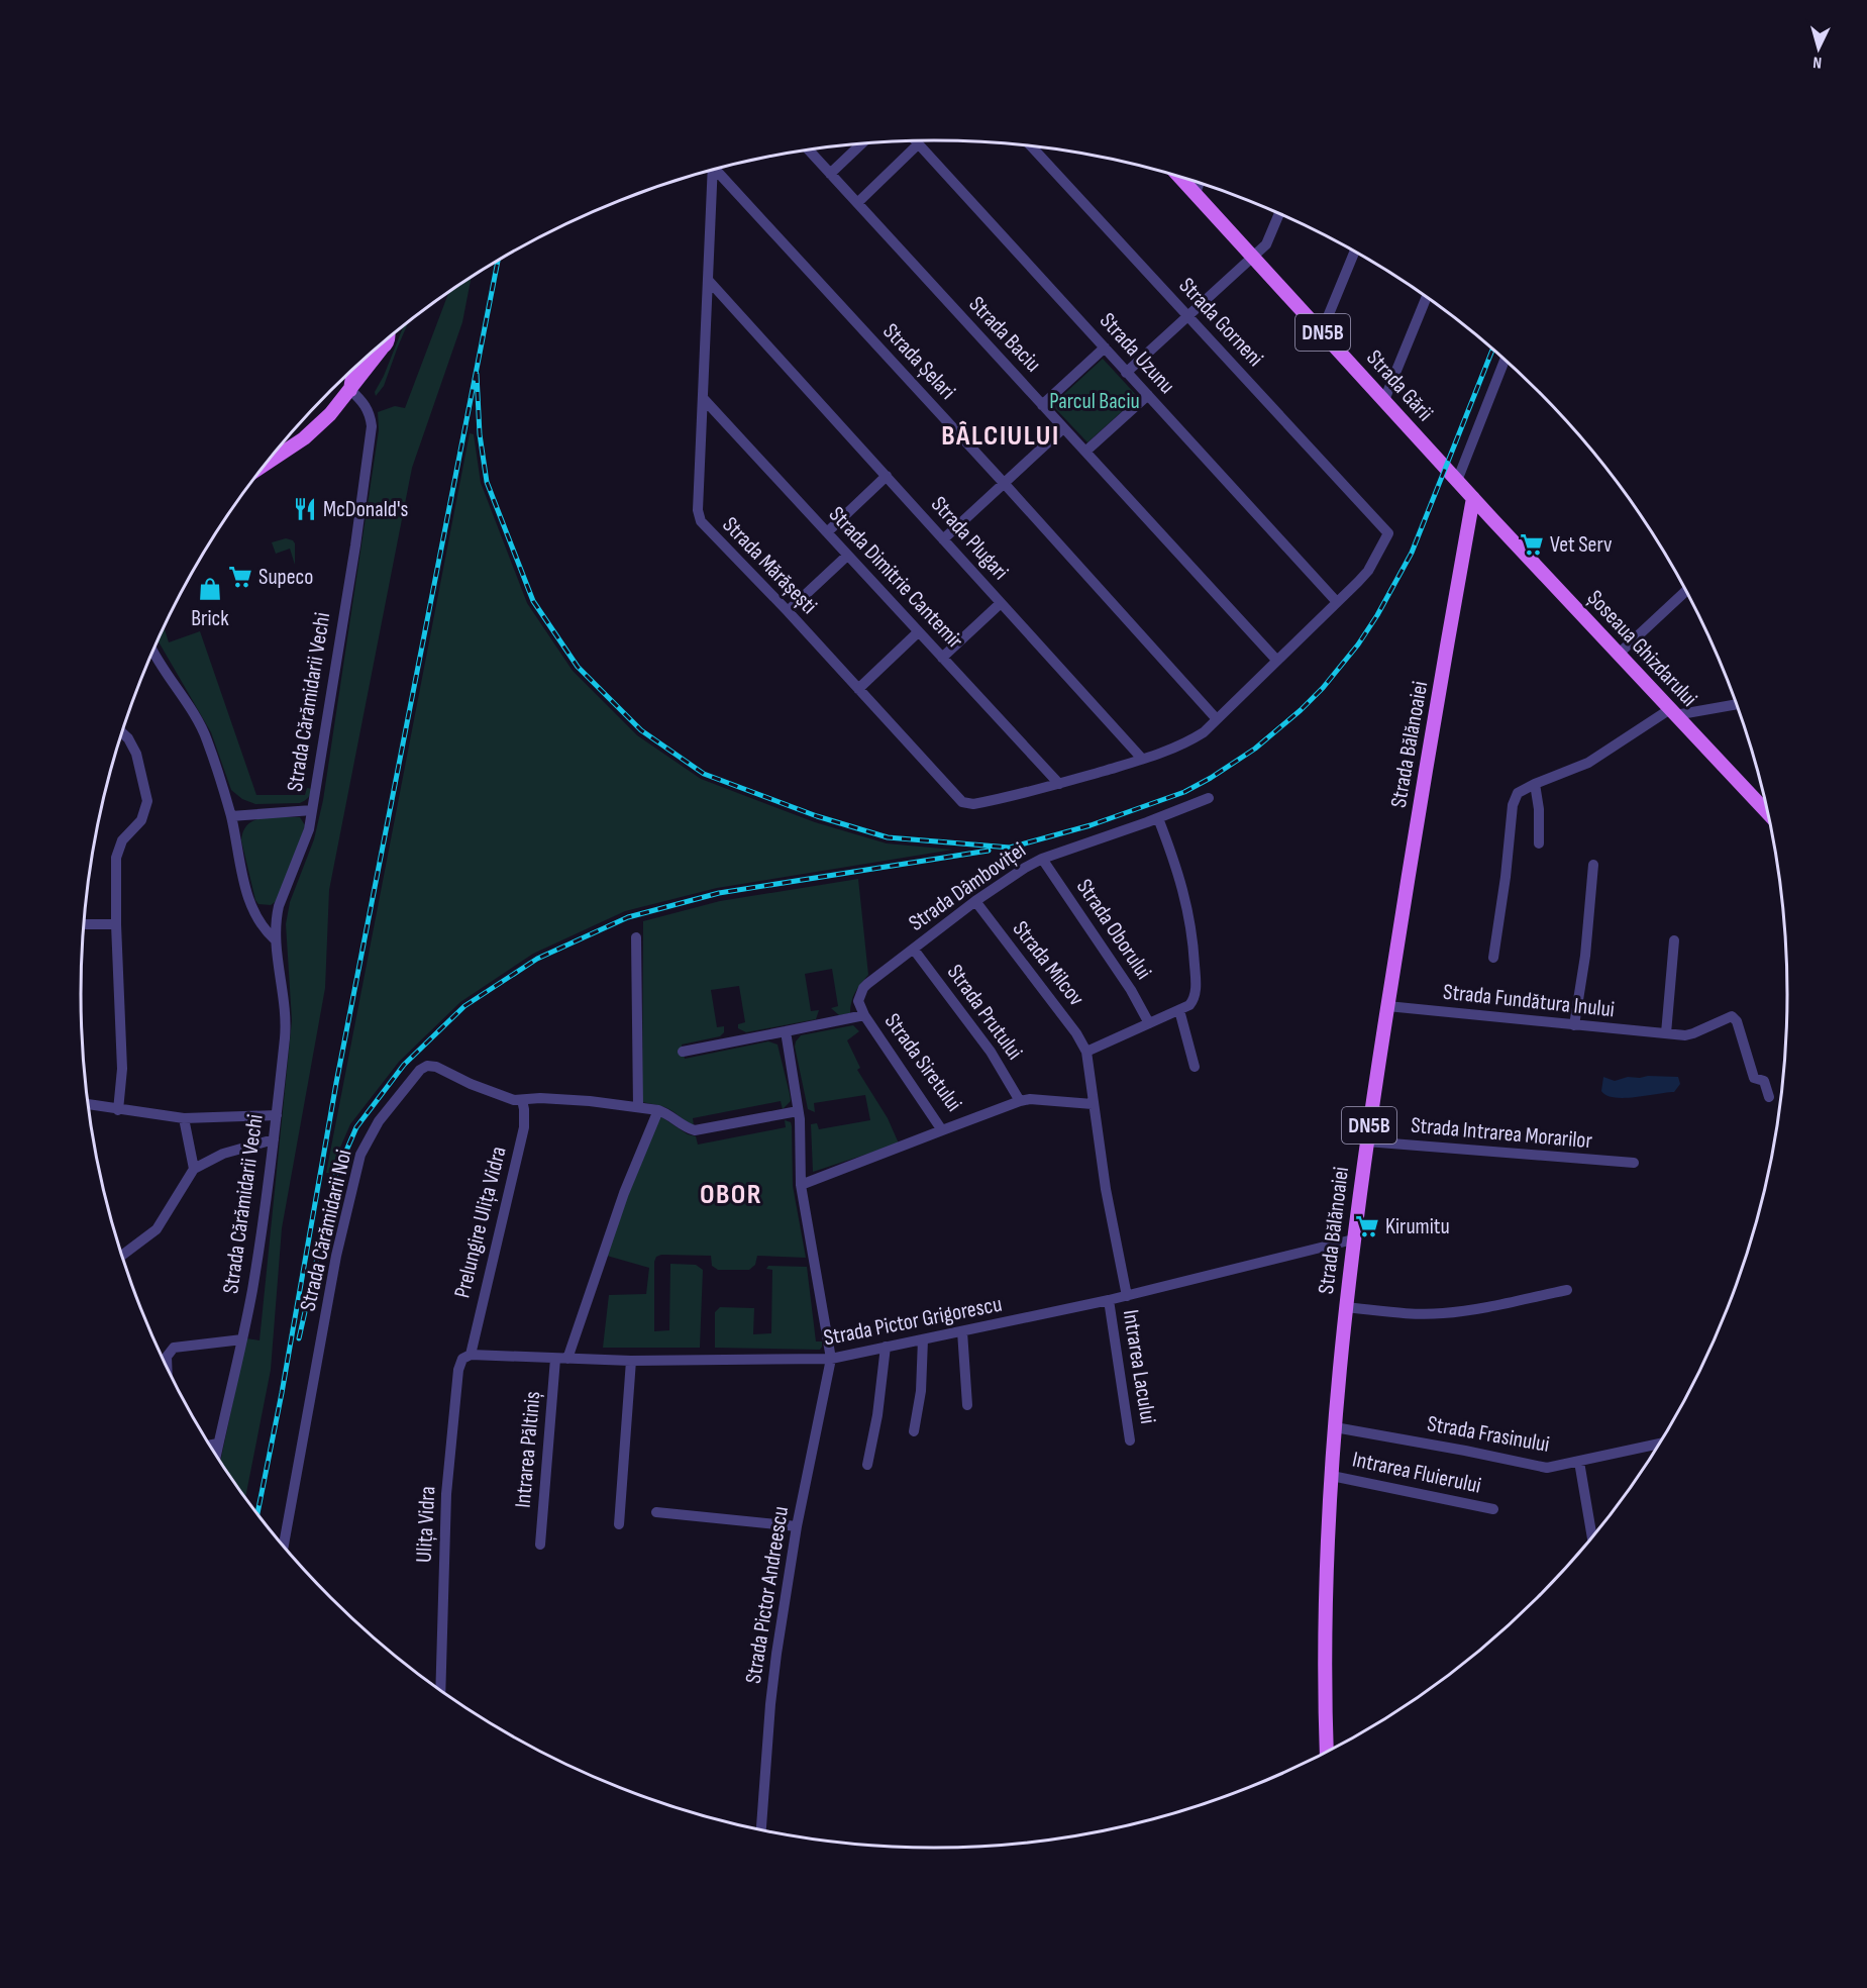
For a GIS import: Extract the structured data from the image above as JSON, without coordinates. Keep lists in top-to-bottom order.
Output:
{
  "streets": {
    "main road": [
      "DN5B",
      "Strada Gării",
      "Șoseaua Ghizdarului",
      "Strada Bălănoaiei"
    ],
    "street": [
      "Strada Gorneni",
      "Strada Baciu",
      "Strada Uzunu",
      "Strada Șelari",
      "Strada Plugari",
      "Strada Mărășești",
      "Strada Dimitrie Cantemir",
      "Strada Cărămidarii Vechi",
      "Strada Dâmboviței",
      "Strada Oborului",
      "Strada Milcov",
      "Strada Fundătura Inului",
      "Strada Prutului",
      "Strada Siretului",
      "Strada Intrarea Morarilor",
      "Prelungire Ulița Vidra",
      "Strada Cărămidarii Noi",
      "Strada Pictor Grigorescu",
      "Intrarea Lacului",
      "Strada Frasinului",
      "Intrarea Păltiniș",
      "Intrarea Fluierului",
      "Ulița Vidra",
      "Strada Pictor Andreescu"
    ]
  },
  "crossings": [
    ["Strada Gorneni", "Strada Uzunu"],
    ["Strada Gării", "Șoseaua Ghizdarului"],
    ["Strada Gării", "Strada Bălănoaiei"],
    ["Strada Plugari", "Strada Mărășești"],
    ["Strada Mărășești", "Strada Dimitrie Cantemir"],
    ["Șoseaua Ghizdarului", "Strada Bălănoaiei"],
    ["Strada Bălănoaiei", "Strada Fundătura Inului"],
    ["Strada Bălănoaiei", "Strada Intrarea Morarilor"],
    ["Strada Bălănoaiei", "Strada Pictor Grigorescu"],
    ["Strada Bălănoaiei", "Strada Frasinului"],
    ["Strada Bălănoaiei", "Intrarea Fluierului"],
    ["Strada Dâmboviței", "Strada Oborului"],
    ["Strada Dâmboviței", "Strada Milcov"],
    ["Strada Dâmboviței", "Strada Prutului"],
    ["Strada Dâmboviței", "Strada Siretului"],
    ["Strada Prutului", "Strada Siretului"],
    ["Prelungire Ulița Vidra", "Strada Cărămidarii Noi"],
    ["Prelungire Ulița Vidra", "Strada Pictor Grigorescu"],
    ["Prelungire Ulița Vidra", "Ulița Vidra"],
    ["Strada Pictor Grigorescu", "Intrarea Lacului"],
    ["Strada Pictor Grigorescu", "Intrarea Păltiniș"],
    ["Strada Pictor Grigorescu", "Ulița Vidra"],
    ["Strada Pictor Grigorescu", "Strada Pictor Andreescu"]
  ],
  "districts": ["BÂLCIULUI", "OBOR"],
  "parks": ["Parcul Baciu"],
  "places": {
    "restaurant": ["McDonald's"],
    "supermarket": ["Vet Serv", "Supeco", "Kirumitu"],
    "shop": ["Brick"]
  },
  "north": "bottom"
}
